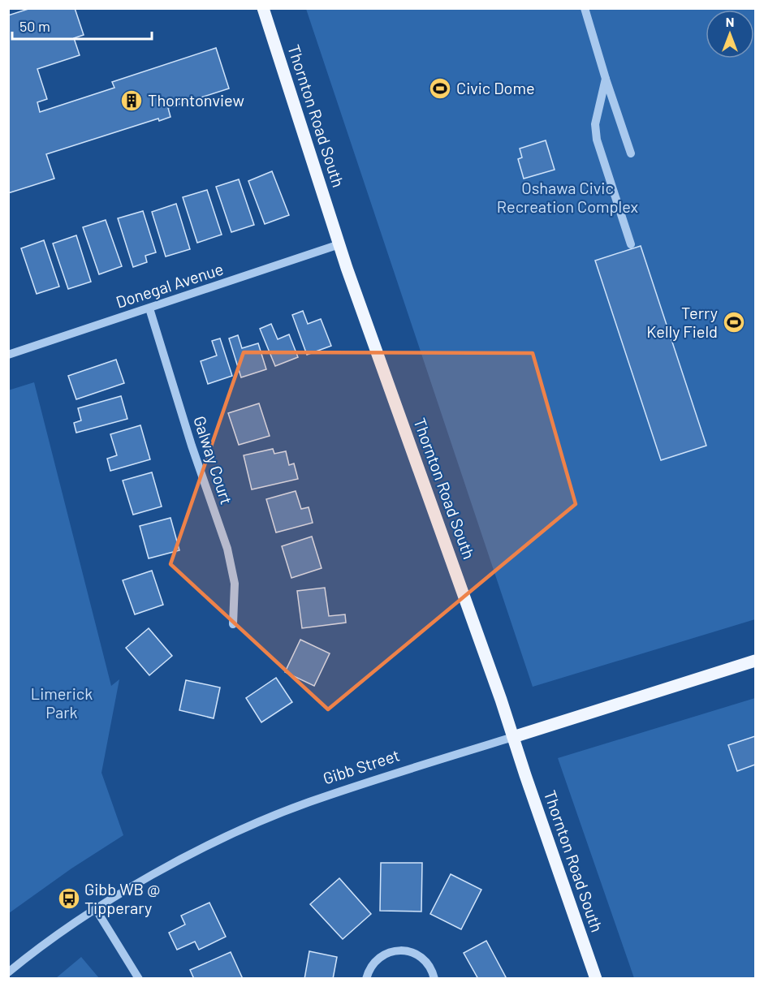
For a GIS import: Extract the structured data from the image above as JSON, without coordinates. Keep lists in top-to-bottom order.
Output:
{
  "streets": {
    "main road": ["Thornton Road South", "Gibb Street"],
    "street": ["Donegal Avenue", "Galway Court"]
  },
  "crossings": [
    ["Thornton Road South", "Donegal Avenue"],
    ["Thornton Road South", "Gibb Street"],
    ["Donegal Avenue", "Galway Court"]
  ],
  "parks": ["Oshawa Civic Recreation Complex", "Limerick Park"],
  "places": {
    "sports": ["Civic Dome", "Terry Kelly Field"],
    "building": ["Thorntonview"],
    "bus stop": ["Gibb WB @ Tipperary"]
  },
  "scale_bar": "50 m",
  "north": "top"
}
